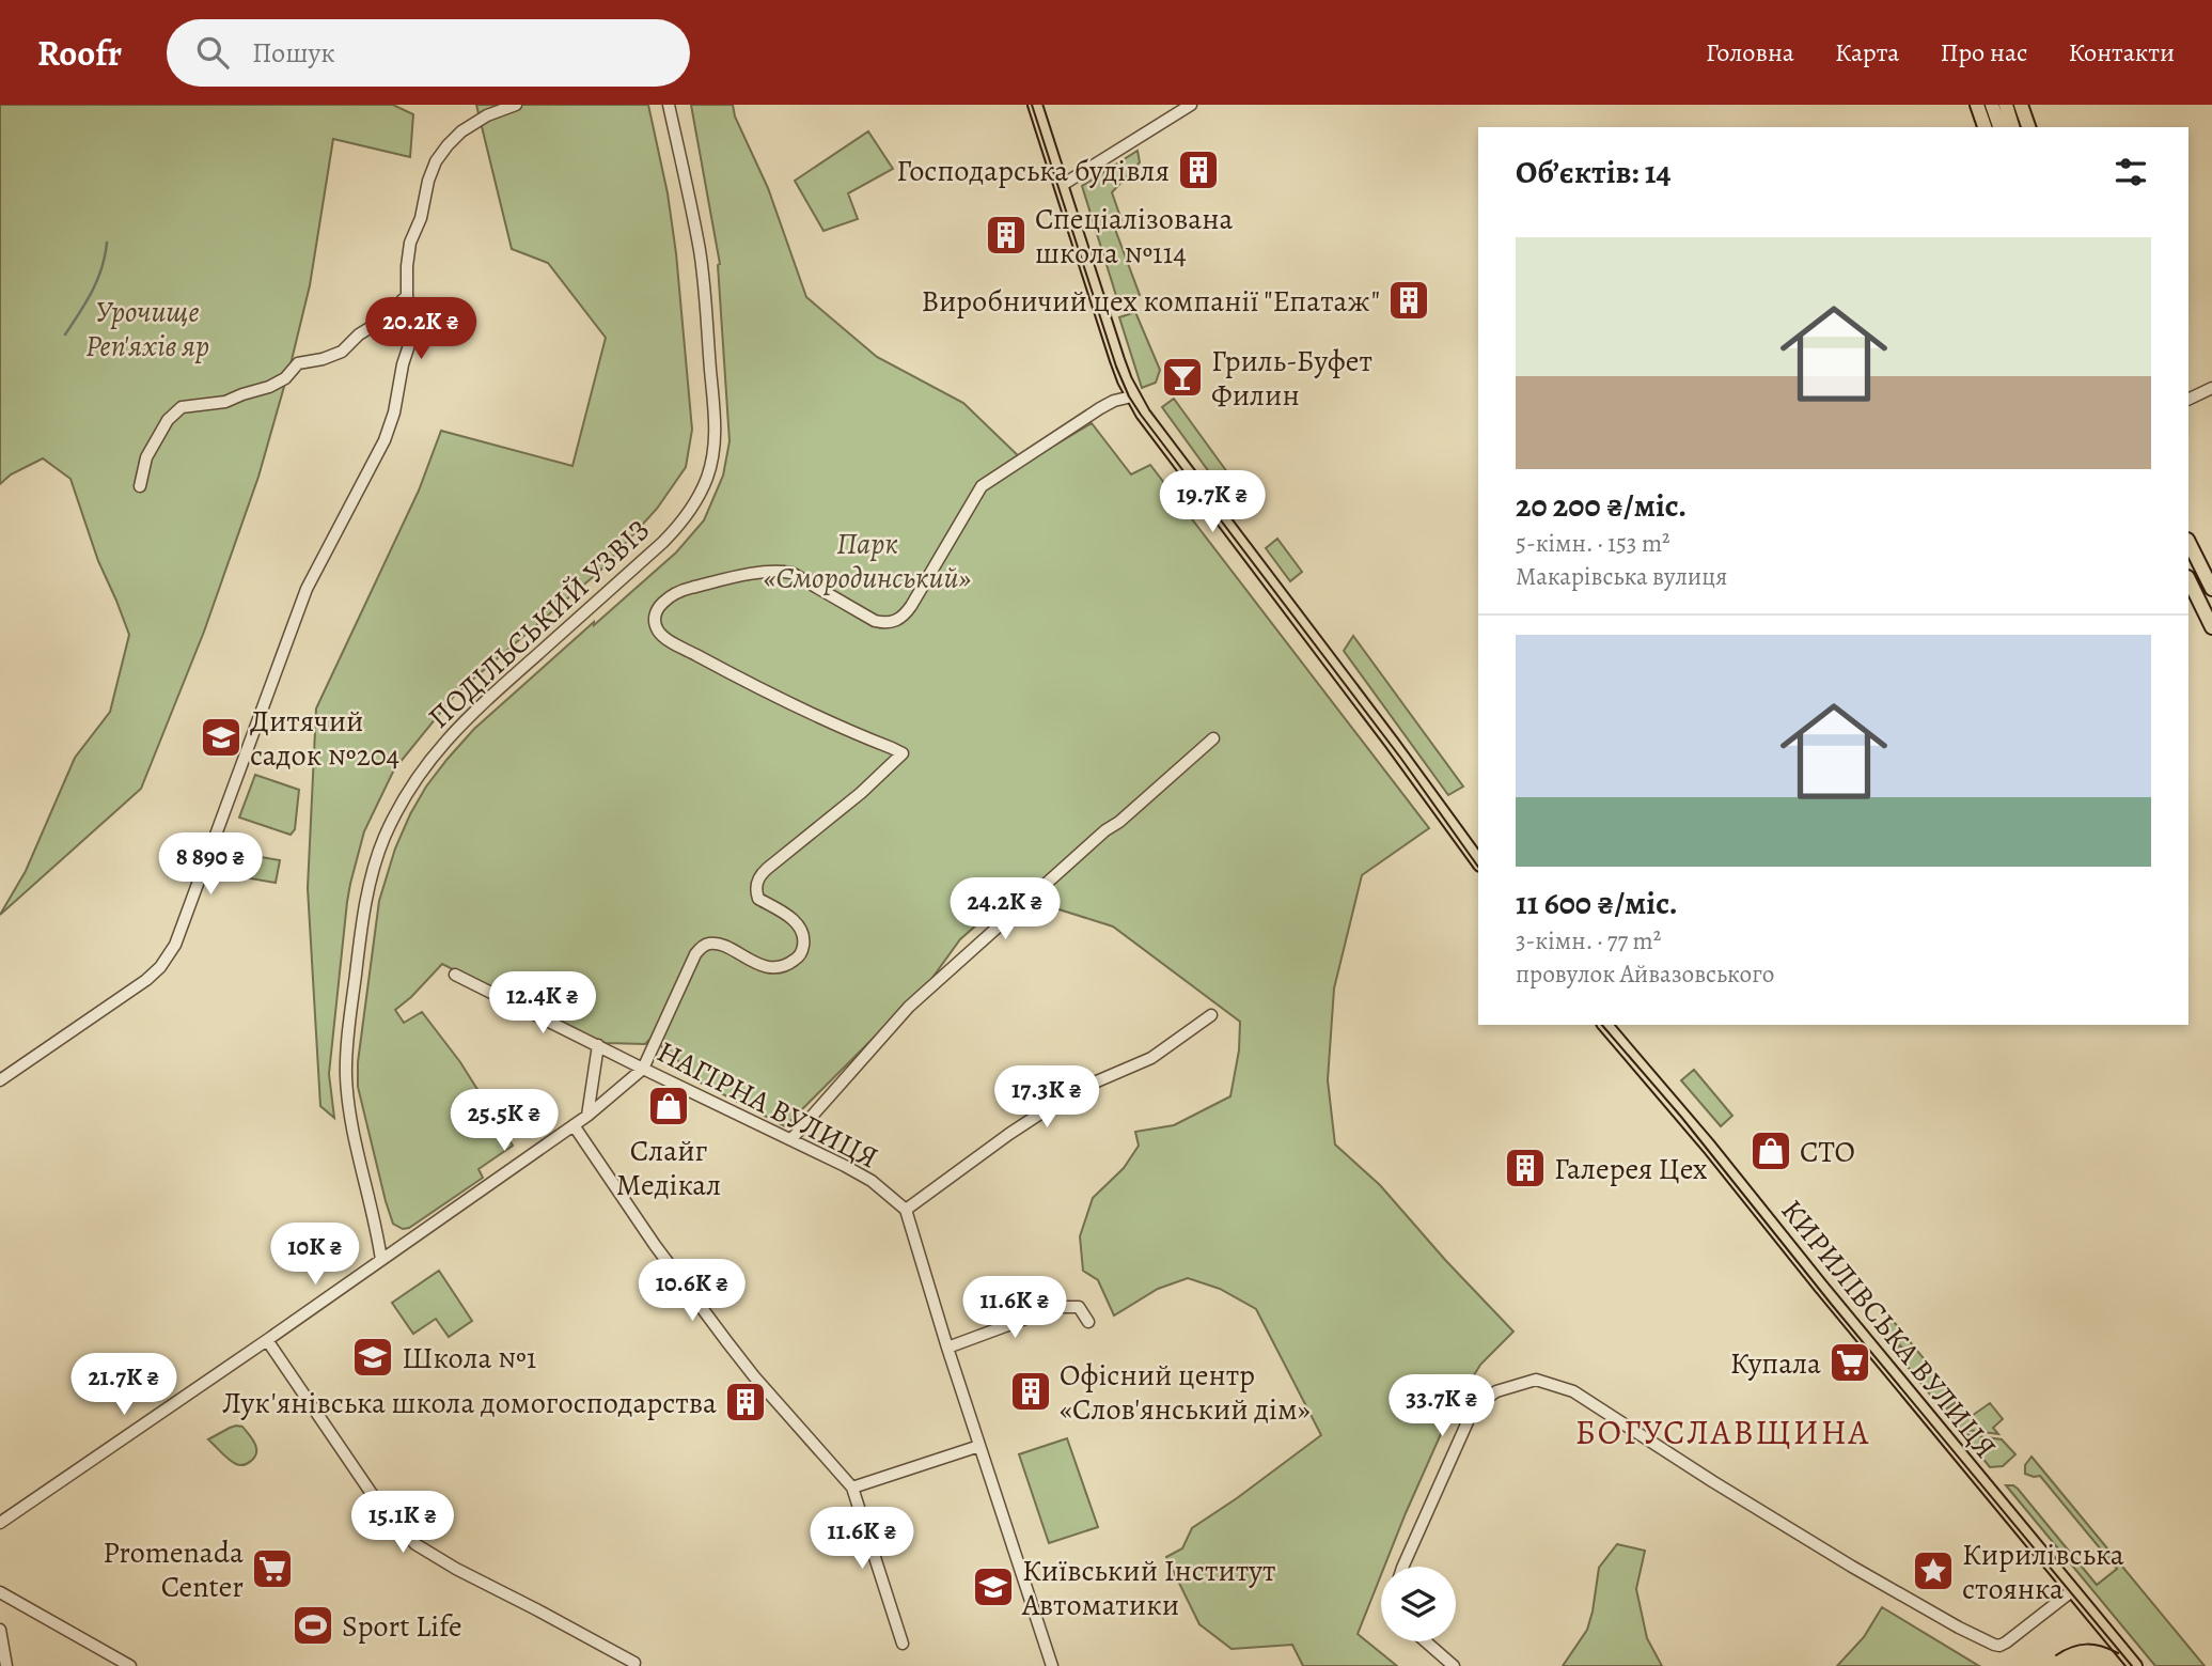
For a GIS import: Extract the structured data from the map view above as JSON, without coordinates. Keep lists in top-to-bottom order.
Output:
{
  "streets": {
    "main road": ["КИРИЛІВСЬКА ВУЛИЦЯ"],
    "street": ["ПОДІЛЬСЬКИЙ УЗВІЗ", "НАГІРНА ВУЛИЦЯ"]
  },
  "districts": ["БОГУСЛАВЩИНА"],
  "parks": ["Урочище Реп'яхів яр", "Парк «Смородинський»"],
  "places": {
    "building": [
      "Господарська будівля",
      "Спеціалізована школа №114",
      "Виробничий цех компанії \"Епатаж\"",
      "Галерея Цех",
      "Офісний центр «Слов'янський дім»",
      "Лук'янівська школа домогосподарства"
    ],
    "bar": ["Гриль-Буфет Филин"],
    "school or university": ["Дитячий садок №204", "Школа №1", "Київський Інститут Автоматики"],
    "shop": ["Слайг Медікал", "СТО"],
    "supermarket": ["Купала", "Promenada Center"],
    "place": ["Кирилівська стоянка"],
    "sports": ["Sport Life"]
  },
  "page": {
    "header": "Roofr",
    "search": "Пошук",
    "nav": [
      "Головна",
      "Карта",
      "Про нас",
      "Контакти"
    ],
    "heading": "Об’єктів: 14",
    "list": [
      {
        "name": "20 200 ₴/міс.",
        "note": "5-кімн. · 153 m² · Макарівська вулиця"
      },
      {
        "name": "11 600 ₴/міс.",
        "note": "3-кімн. · 77 m² · провулок Айвазовського"
      }
    ],
    "price": [
      "20.2K ₴",
      "19.7K ₴",
      "8 890 ₴",
      "24.2K ₴",
      "12.4K ₴",
      "17.3K ₴",
      "25.5K ₴",
      "10K ₴",
      "10.6K ₴",
      "11.6K ₴",
      "21.7K ₴",
      "33.7K ₴",
      "15.1K ₴",
      "11.6K ₴"
    ]
  }
}
